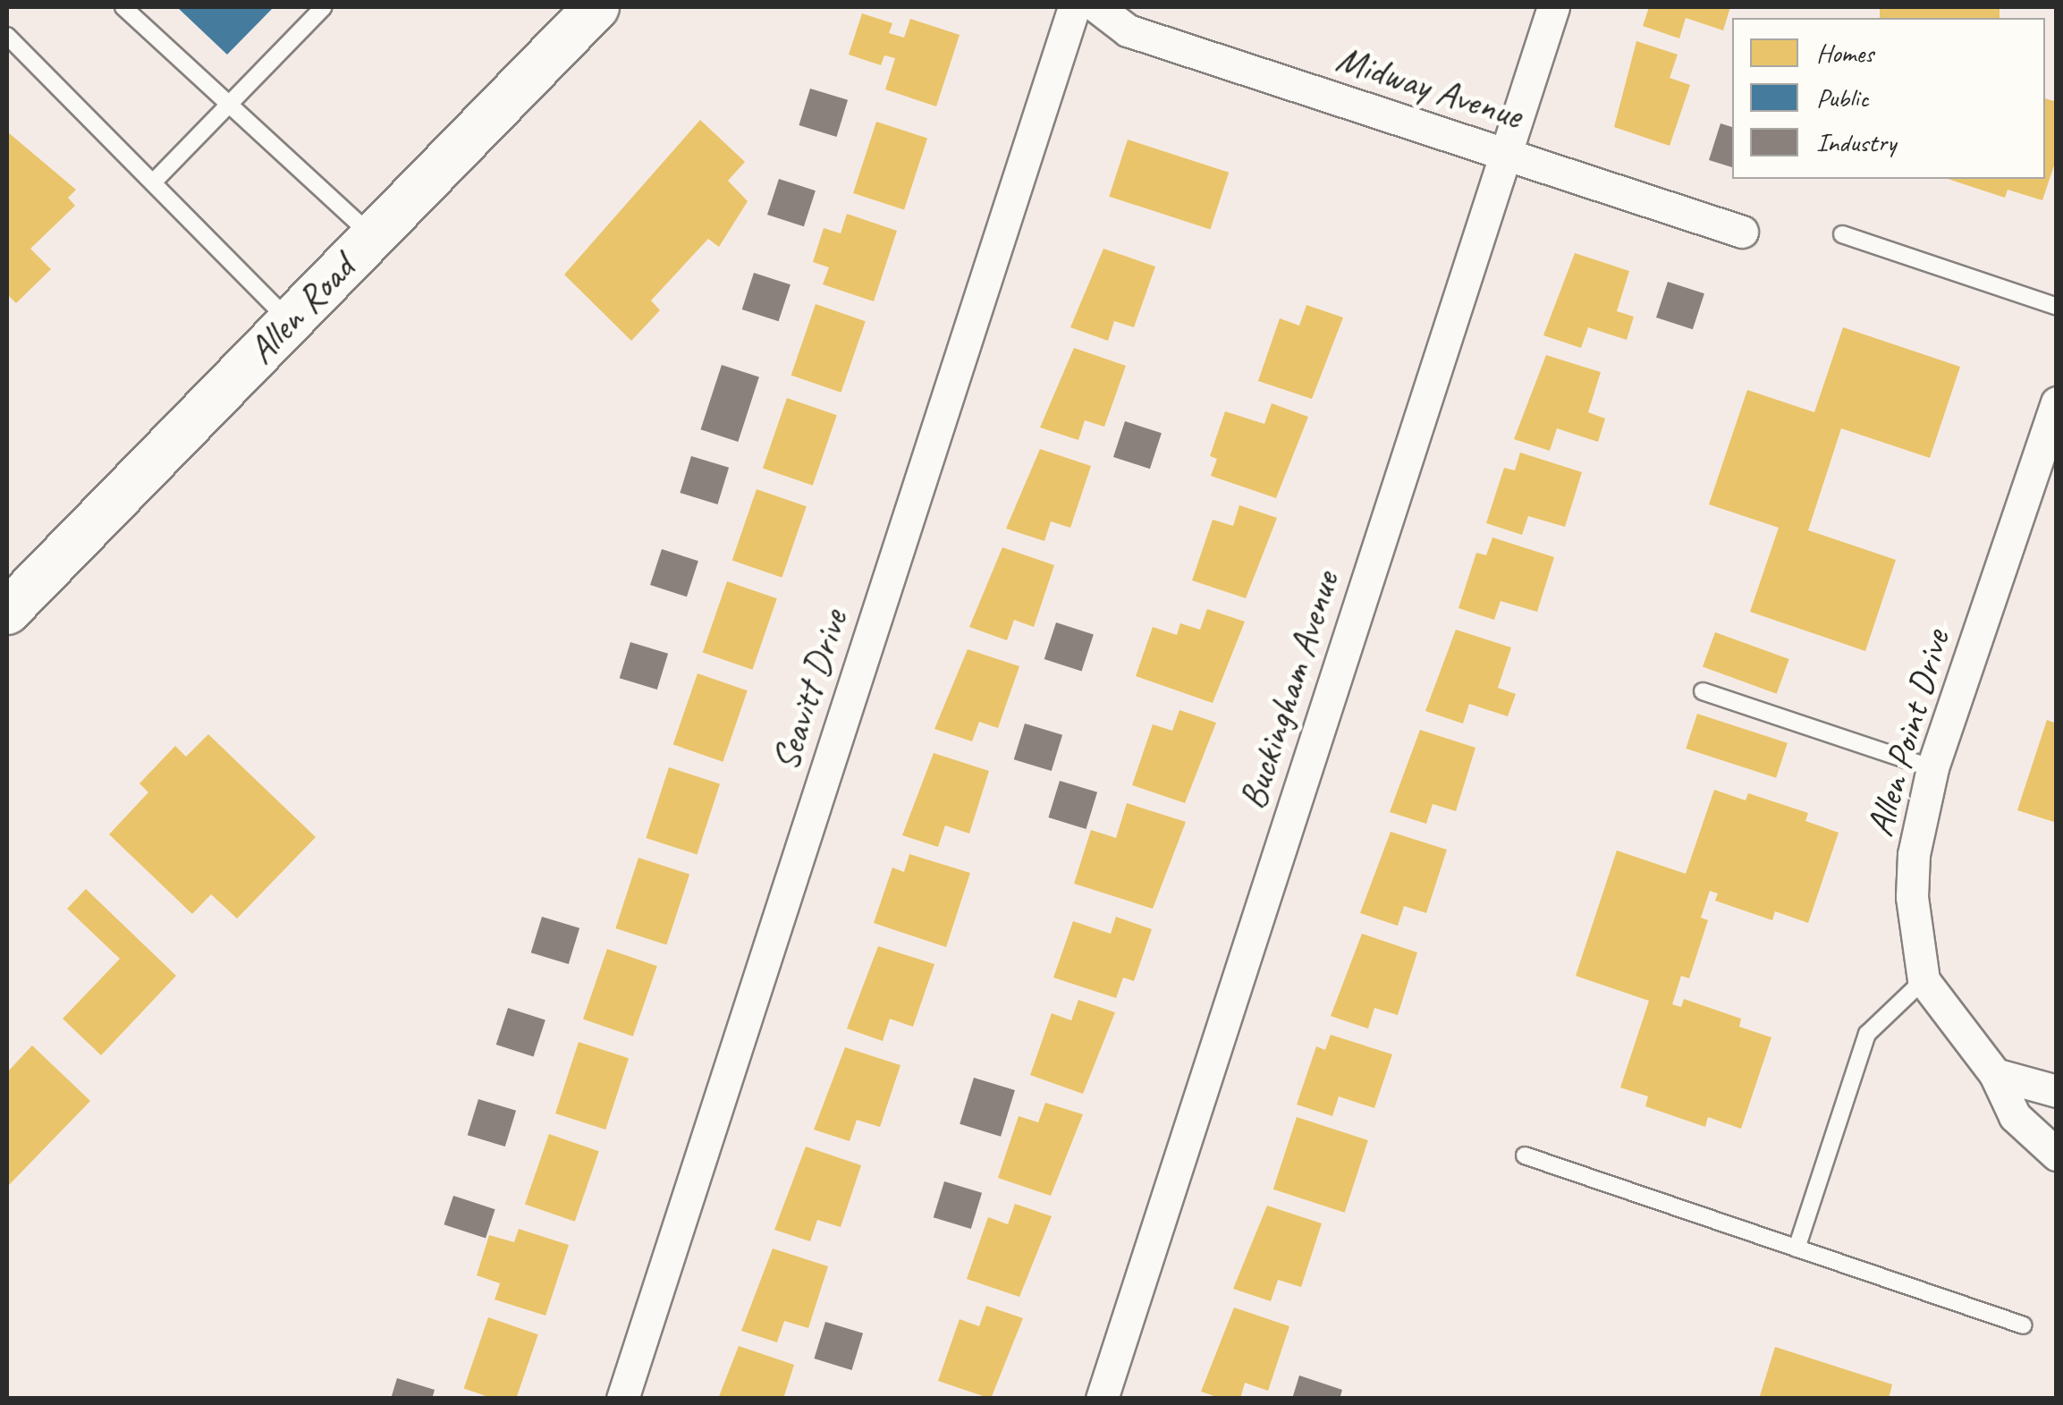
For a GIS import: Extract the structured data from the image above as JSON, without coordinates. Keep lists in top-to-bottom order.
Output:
{
  "streets": {
    "main road": ["Allen Road"],
    "street": [
      "Midway Avenue",
      "Seavitt Drive",
      "Buckingham Avenue",
      "Allen Point Drive"
    ]
  },
  "crossings": [
    ["Midway Avenue", "Buckingham Avenue"]
  ],
  "legend": ["Homes", "Public", "Industry"]
}
